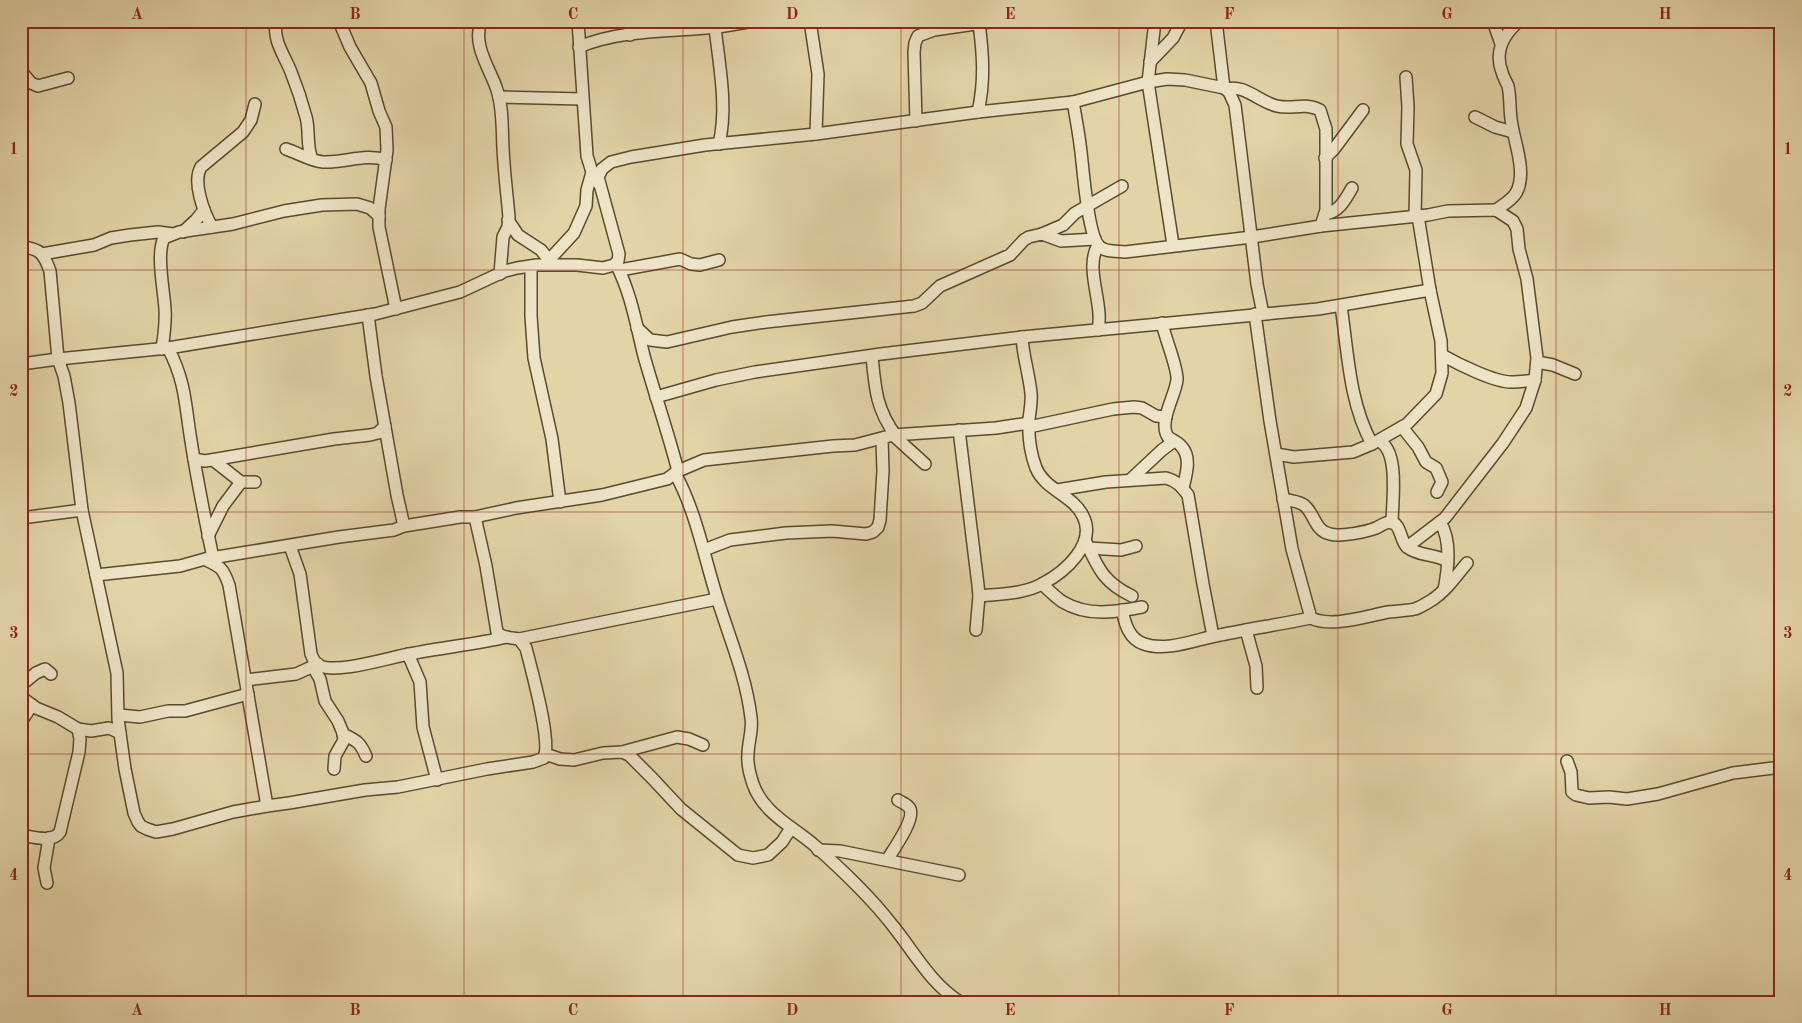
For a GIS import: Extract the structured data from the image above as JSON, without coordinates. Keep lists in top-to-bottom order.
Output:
{
  "grid": {
    "columns": [
      "A",
      "B",
      "C",
      "D",
      "E",
      "F",
      "G",
      "H"
    ],
    "rows": [
      "1",
      "2",
      "3",
      "4"
    ]
  }
}
